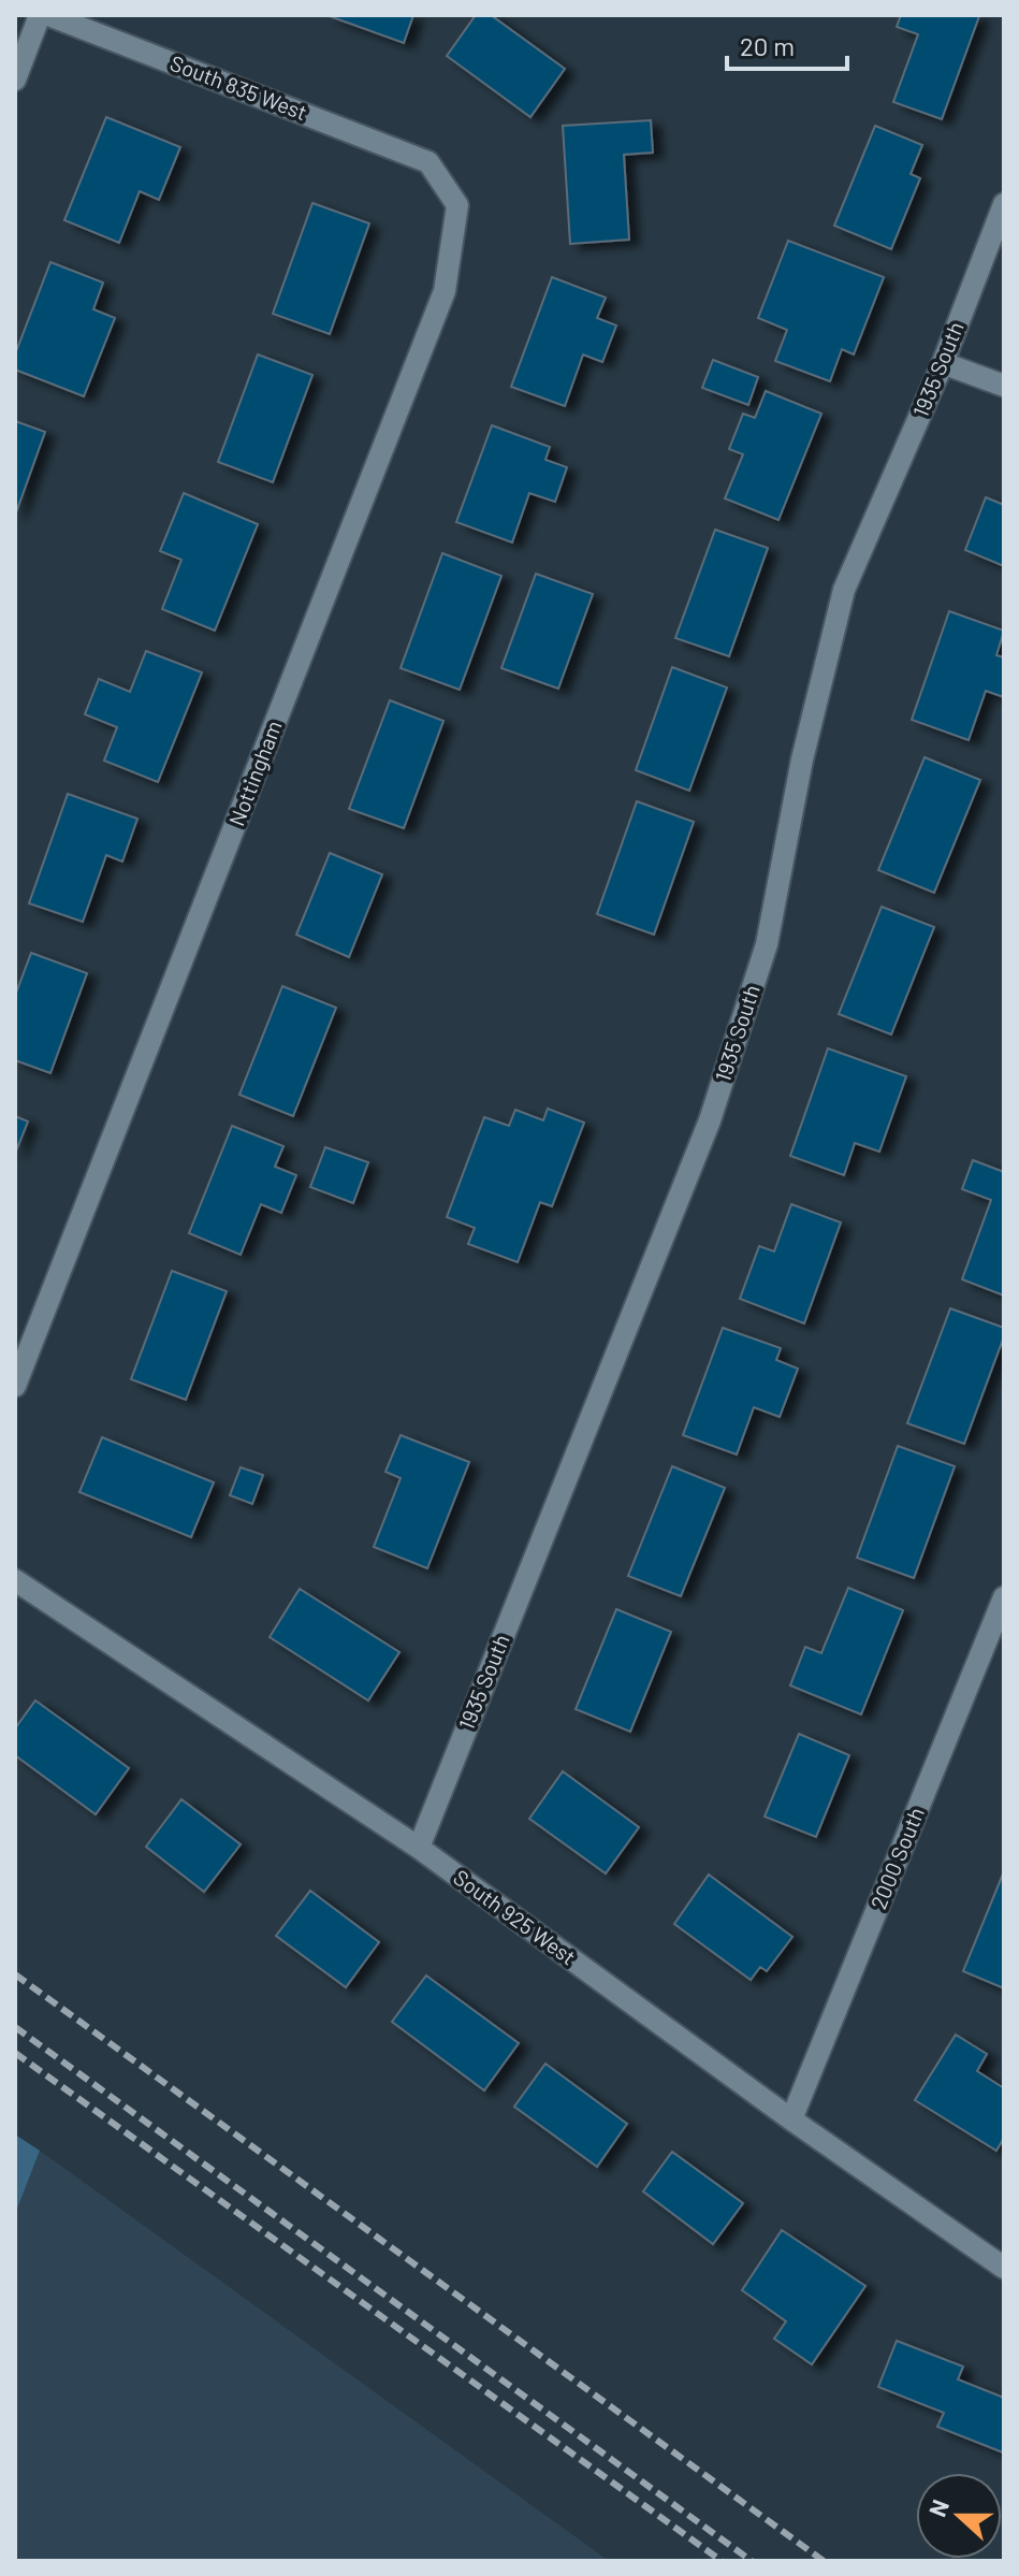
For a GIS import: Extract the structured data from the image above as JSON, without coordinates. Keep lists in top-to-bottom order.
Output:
{
  "streets": {
    "street": [
      "South 835 West",
      "1935 South",
      "Nottingham",
      "2000 South",
      "South 925 West"
    ]
  },
  "crossings": [
    ["South 835 West", "Nottingham"],
    ["1935 South", "South 925 West"],
    ["2000 South", "South 925 West"]
  ],
  "scale_bar": "20 m",
  "north": "left"
}
